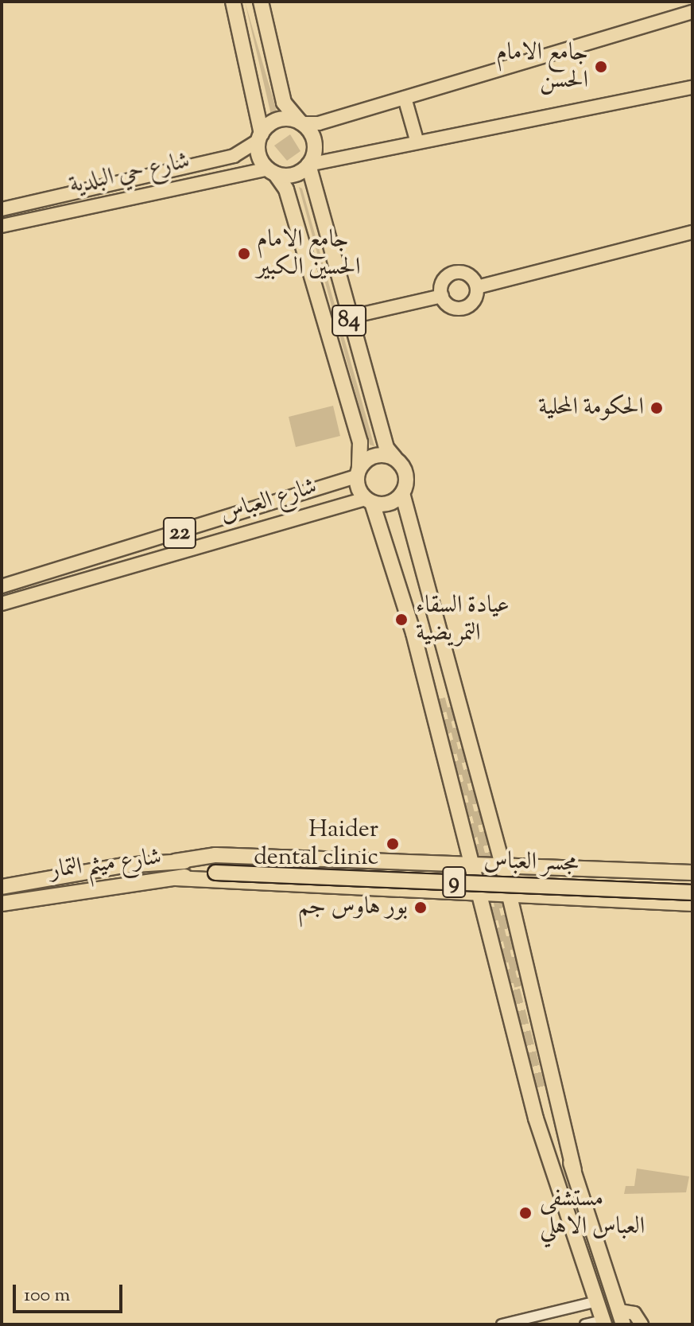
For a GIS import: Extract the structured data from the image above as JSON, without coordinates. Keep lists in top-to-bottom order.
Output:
{
  "streets": {
    "highway": [
      "84",
      "مجسر العباس",
      "شارع ميثم التمار",
      "9"
    ],
    "main road": ["شارع حي البلدية", "شارع العباس", "22"]
  },
  "crossings": [
    ["شارع حي البلدية", "84"],
    ["84", "شارع العباس"],
    ["مجسر العباس", "شارع ميثم التمار"]
  ],
  "places": [
    "جامع الامام الحسن",
    "جامع الامام الحسين الكبير",
    "الحكومة المحلية",
    "عيادة السقاء التمريضية",
    "Haider dental clinic",
    "بور هاوس جم",
    "مستشفى العباس الاهلي"
  ],
  "scale_bar": "100 m"
}
